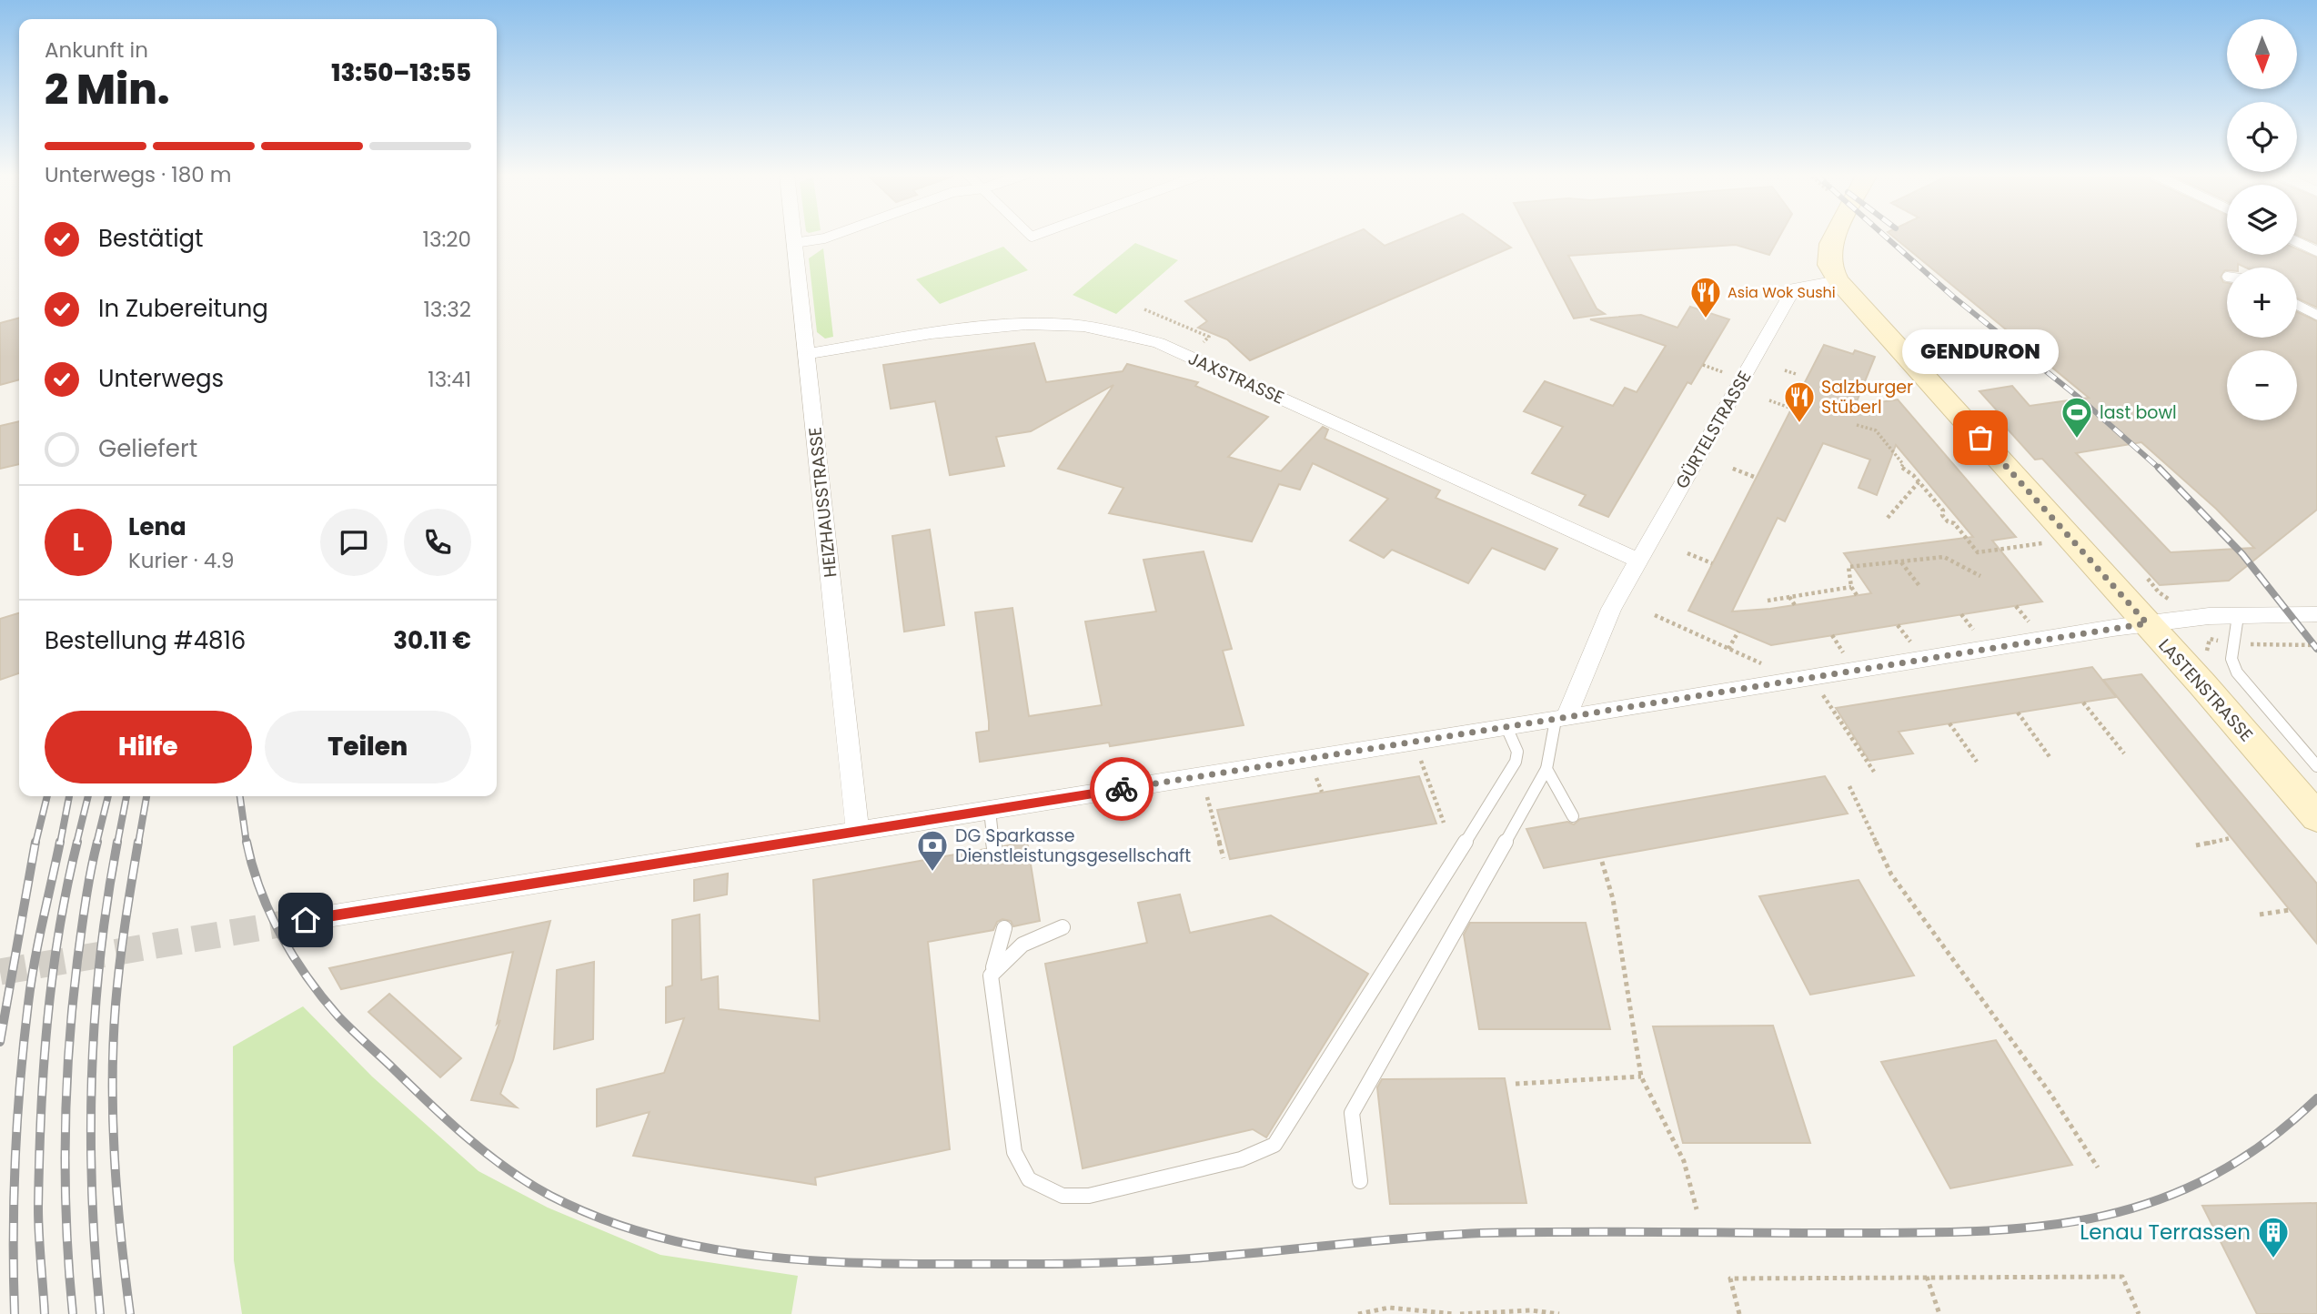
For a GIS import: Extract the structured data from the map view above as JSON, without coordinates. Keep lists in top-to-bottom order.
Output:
{
  "streets": {
    "main road": ["LASTENSTRASSE"],
    "street": ["JAXSTRASSE", "GÜRTELSTRASSE", "HEIZHAUSSTRASSE"]
  },
  "crossings": [
    ["JAXSTRASSE", "GÜRTELSTRASSE"],
    ["JAXSTRASSE", "HEIZHAUSSTRASSE"],
    ["GÜRTELSTRASSE", "LASTENSTRASSE"]
  ],
  "places": {
    "restaurant": ["Asia Wok Sushi", "Salzburger Stüberl"],
    "other": ["GENDURON"],
    "sports": ["last bowl"],
    "bank": ["DG Sparkasse Dienstleistungsgesellschaft"],
    "building": ["Lenau Terrassen"]
  },
  "north": "bottom",
  "page": {
    "map_buttons": ["+", "−"],
    "heading": ["2 Min.", "Ankunft in", "13:50–13:55"],
    "panel": [
      "Lena",
      "Kurier · 4.9",
      "Bestellung #4816",
      "30.11 €"
    ],
    "bar": "Unterwegs · 180 m",
    "list": [
      ["Bestätigt", "13:20"],
      ["In Zubereitung", "13:32"],
      ["Unterwegs", "13:41"],
      "Geliefert"
    ],
    "bubble": "GENDURON",
    "round": "L",
    "buttons": ["Hilfe", "Teilen"]
  }
}
